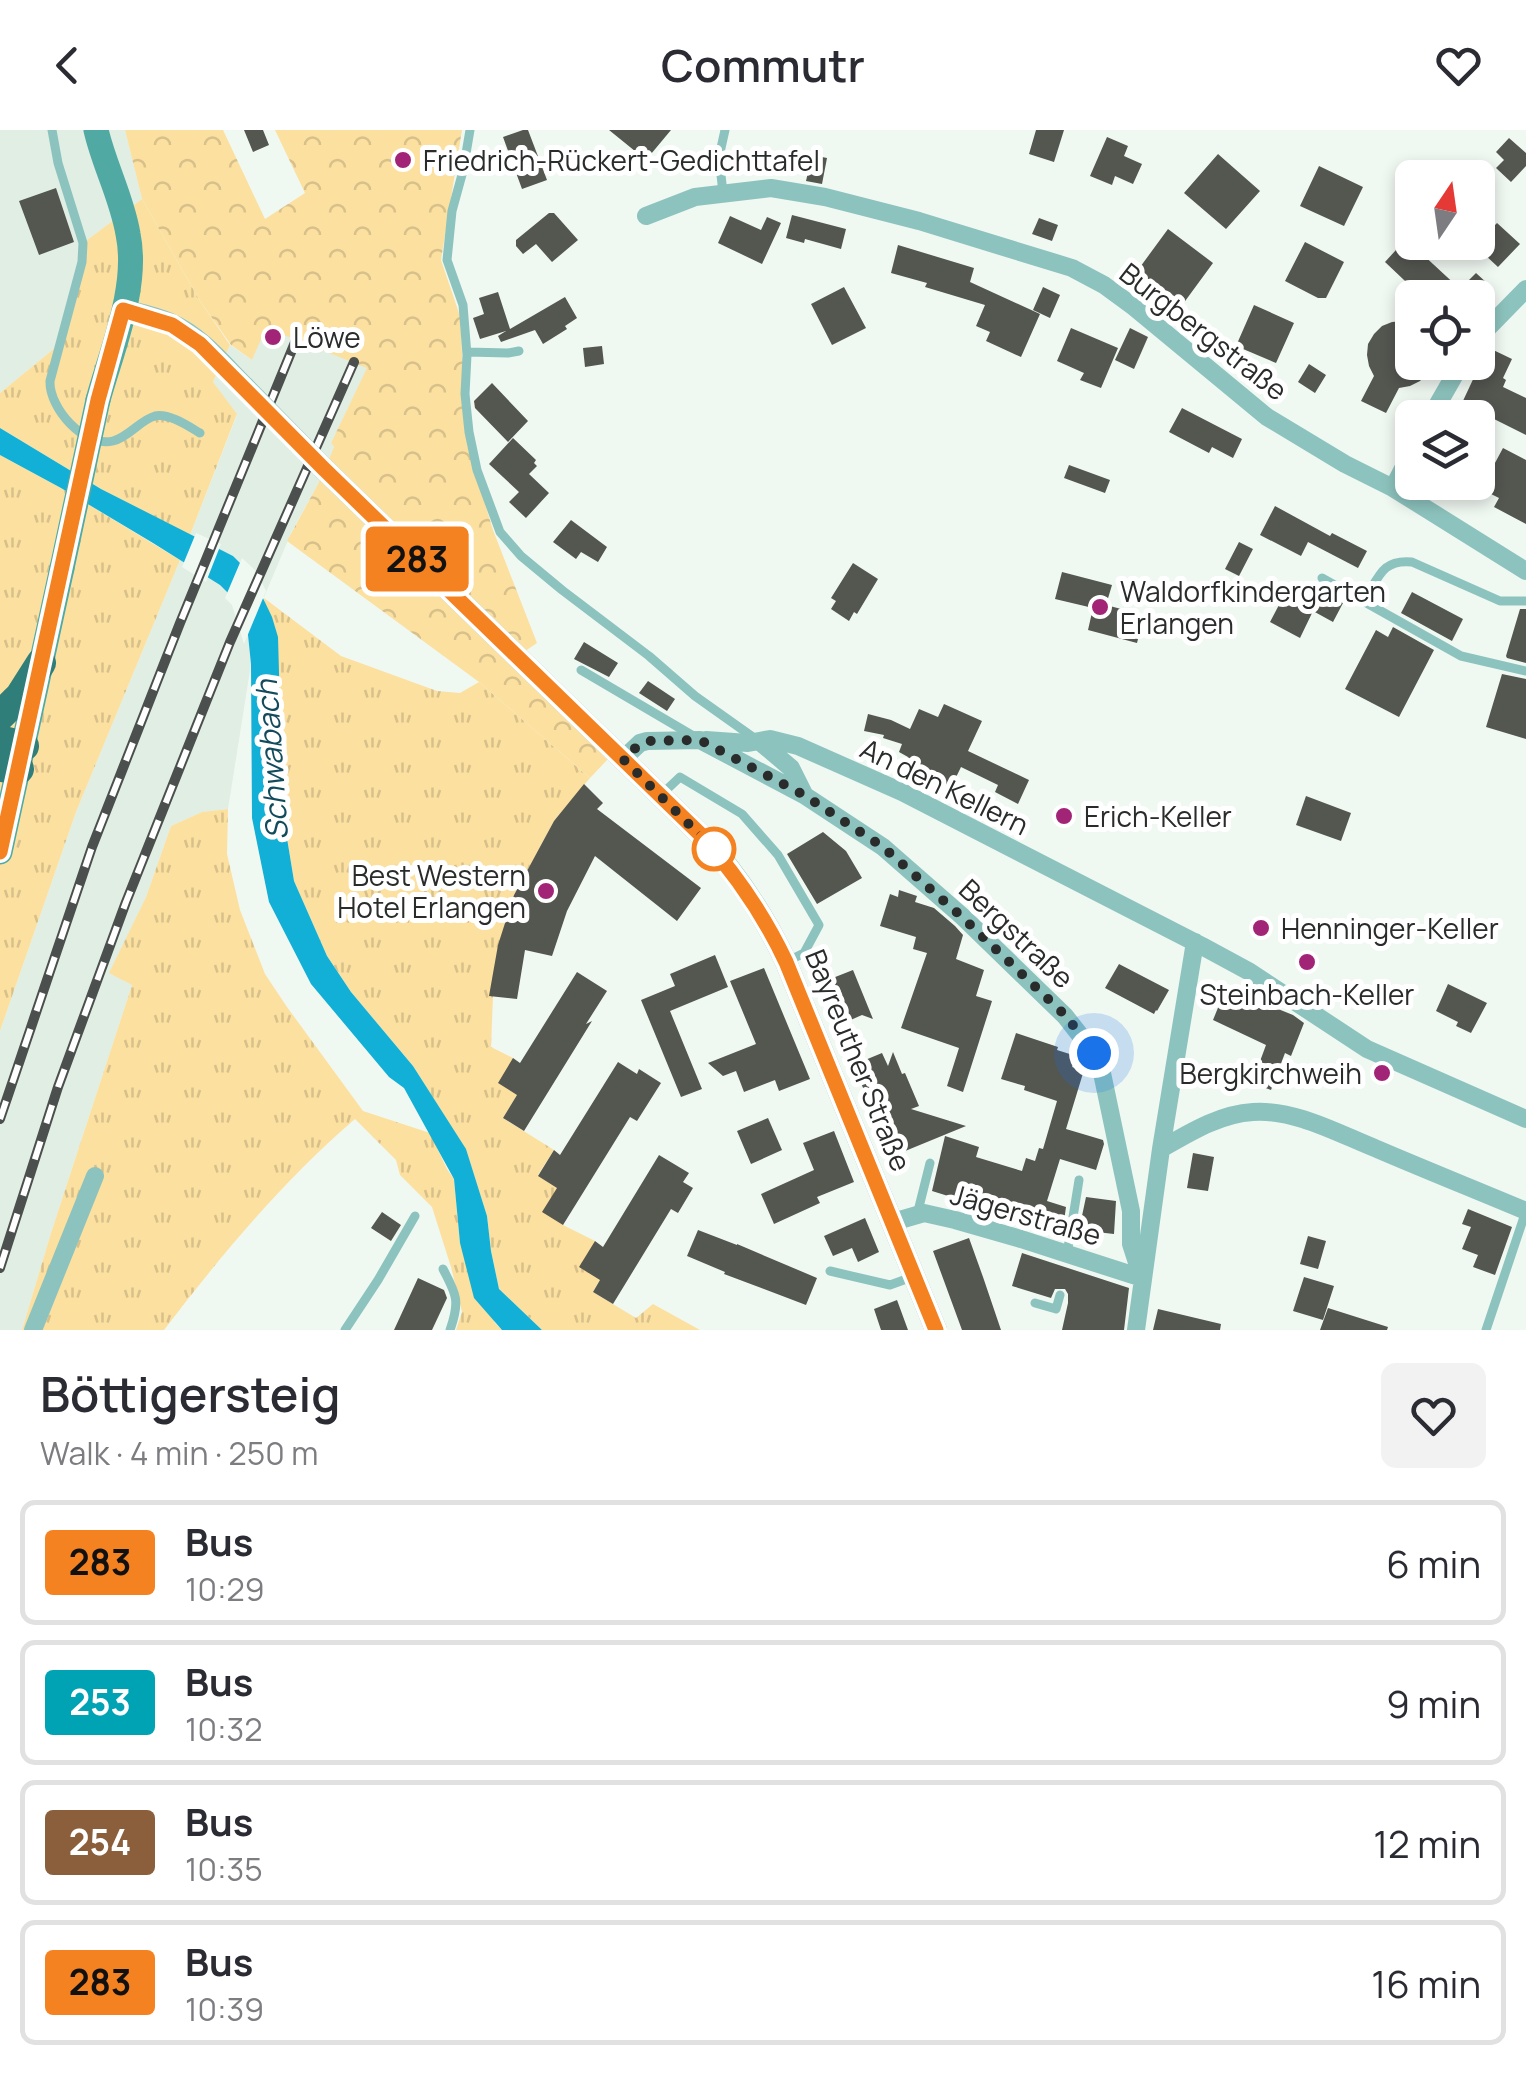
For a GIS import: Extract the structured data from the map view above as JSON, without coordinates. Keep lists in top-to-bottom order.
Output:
{
  "streets": {
    "street": [
      "Burgbergstraße",
      "An den Kellern",
      "Bergstraße",
      "Bayreuther Straße",
      "Jägerstraße"
    ]
  },
  "crossings": [
    ["An den Kellern", "Bergstraße"],
    ["An den Kellern", "Bayreuther Straße"],
    ["Bergstraße", "Jägerstraße"],
    ["Bayreuther Straße", "Jägerstraße"]
  ],
  "water": ["Schwabach"],
  "places": [
    "Friedrich-Rückert-Gedichttafel",
    "Löwe",
    "Waldorfkindergarten Erlangen",
    "Erich-Keller",
    "Best Western Hotel Erlangen",
    "Henninger-Keller",
    "Steinbach-Keller",
    "Bergkirchweih"
  ],
  "lines": ["bus line 283"],
  "north": "top",
  "page": {
    "header": "Commutr",
    "on_map": "283",
    "heading": ["Böttigersteig", "Walk · 4 min · 250 m"],
    "list": [
      {
        "mark": "283",
        "name": "Bus",
        "note": "10:29",
        "value": "6 min"
      },
      {
        "mark": "253",
        "name": "Bus",
        "note": "10:32",
        "value": "9 min"
      },
      {
        "mark": "254",
        "name": "Bus",
        "note": "10:35",
        "value": "12 min"
      },
      {
        "mark": "283",
        "name": "Bus",
        "note": "10:39",
        "value": "16 min"
      }
    ]
  }
}
